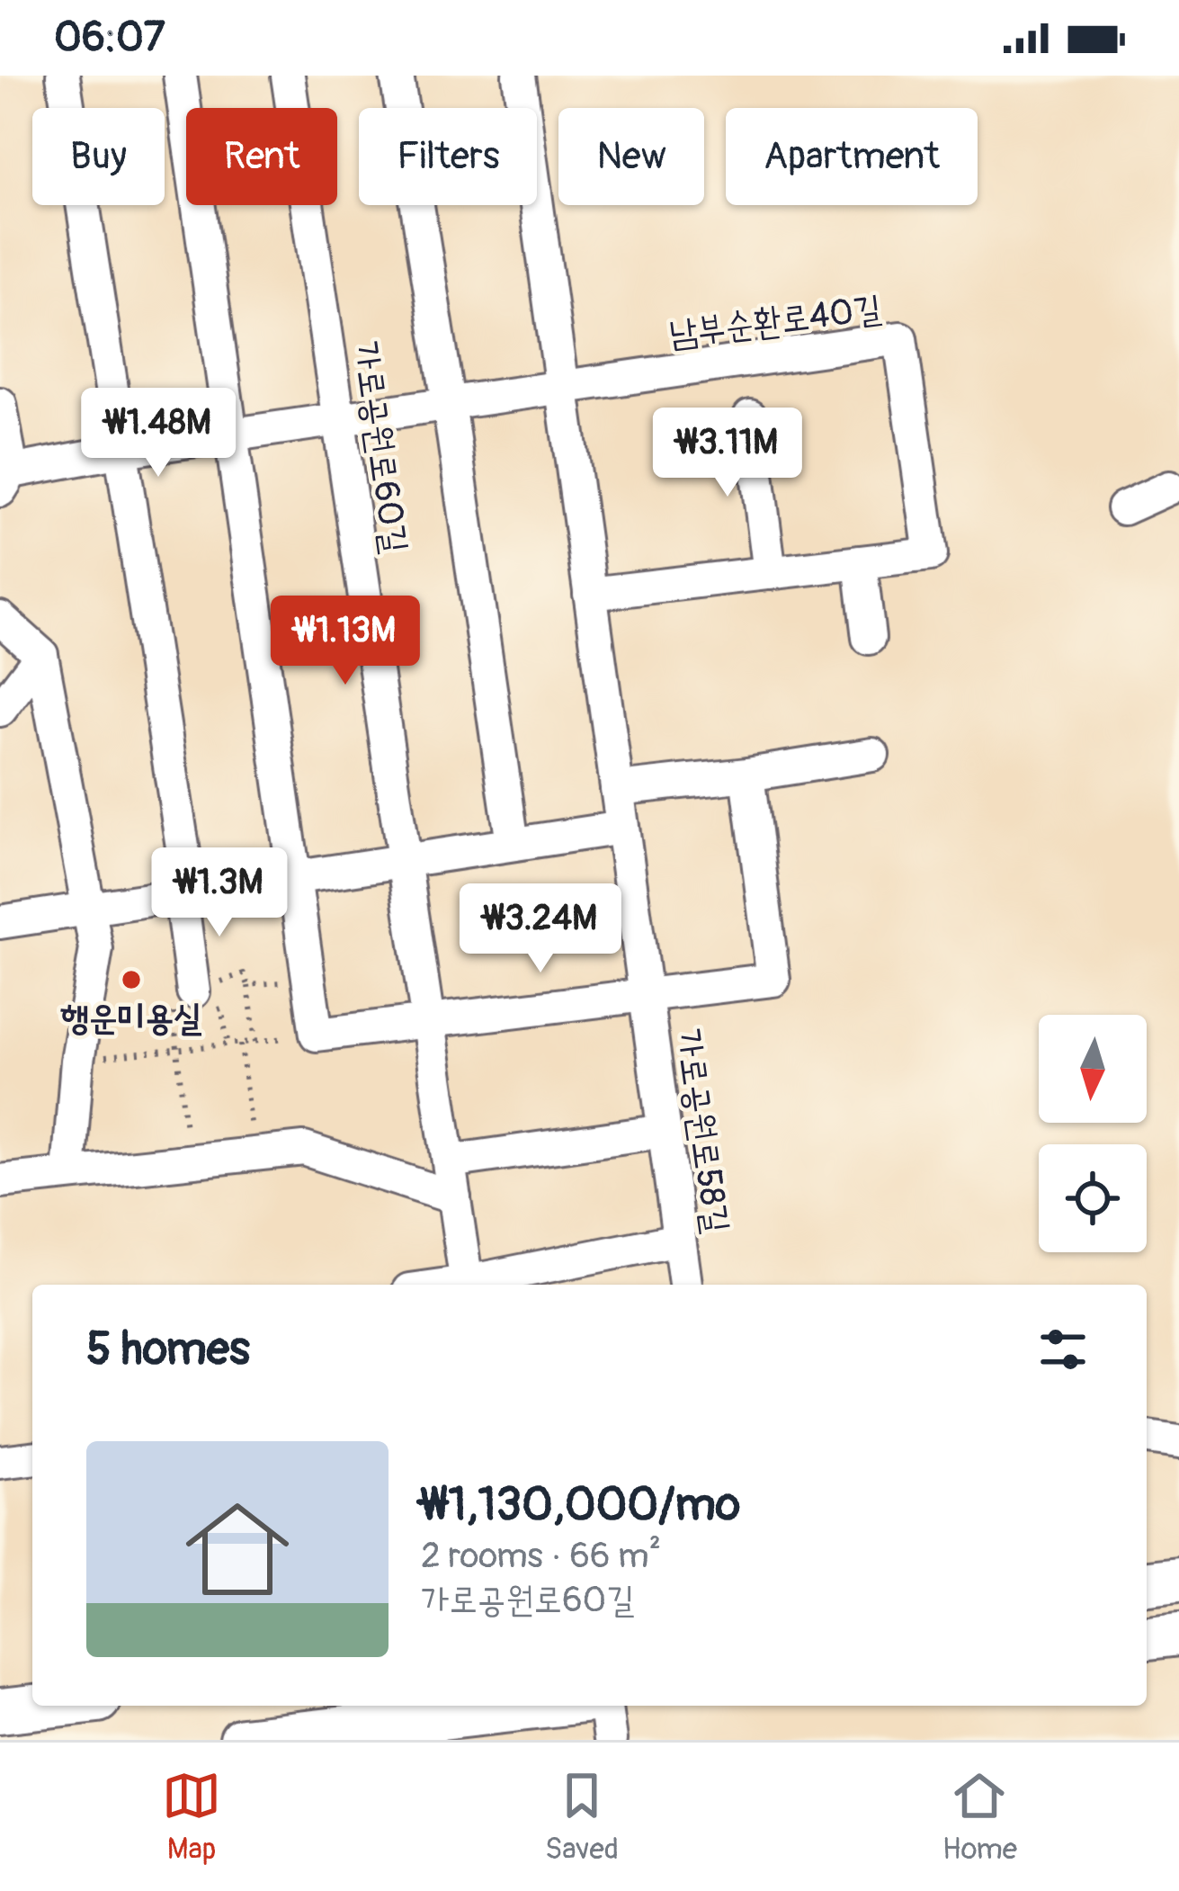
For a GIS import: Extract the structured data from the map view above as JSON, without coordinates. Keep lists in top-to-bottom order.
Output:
{
  "streets": {
    "street": ["남부순환로40길", "가로공원로60길", "가로공원로58길"]
  },
  "crossings": [
    ["남부순환로40길", "가로공원로60길"],
    ["남부순환로40길", "가로공원로58길"]
  ],
  "places": ["행운미용실"],
  "north": "bottom",
  "page": {
    "status": "06:07",
    "chip": [
      "Buy",
      "Rent",
      "Filters",
      "New",
      "Apartment"
    ],
    "price": [
      "₩1.48M",
      "₩3.11M",
      "₩1.13M",
      "₩1.3M",
      "₩3.24M"
    ],
    "heading": "5 homes",
    "list": [
      {
        "name": "₩1,130,000/mo",
        "note": "2 rooms · 66 m² · 가로공원로60길"
      }
    ],
    "tabs": ["Map", "Saved", "Home"]
  }
}
